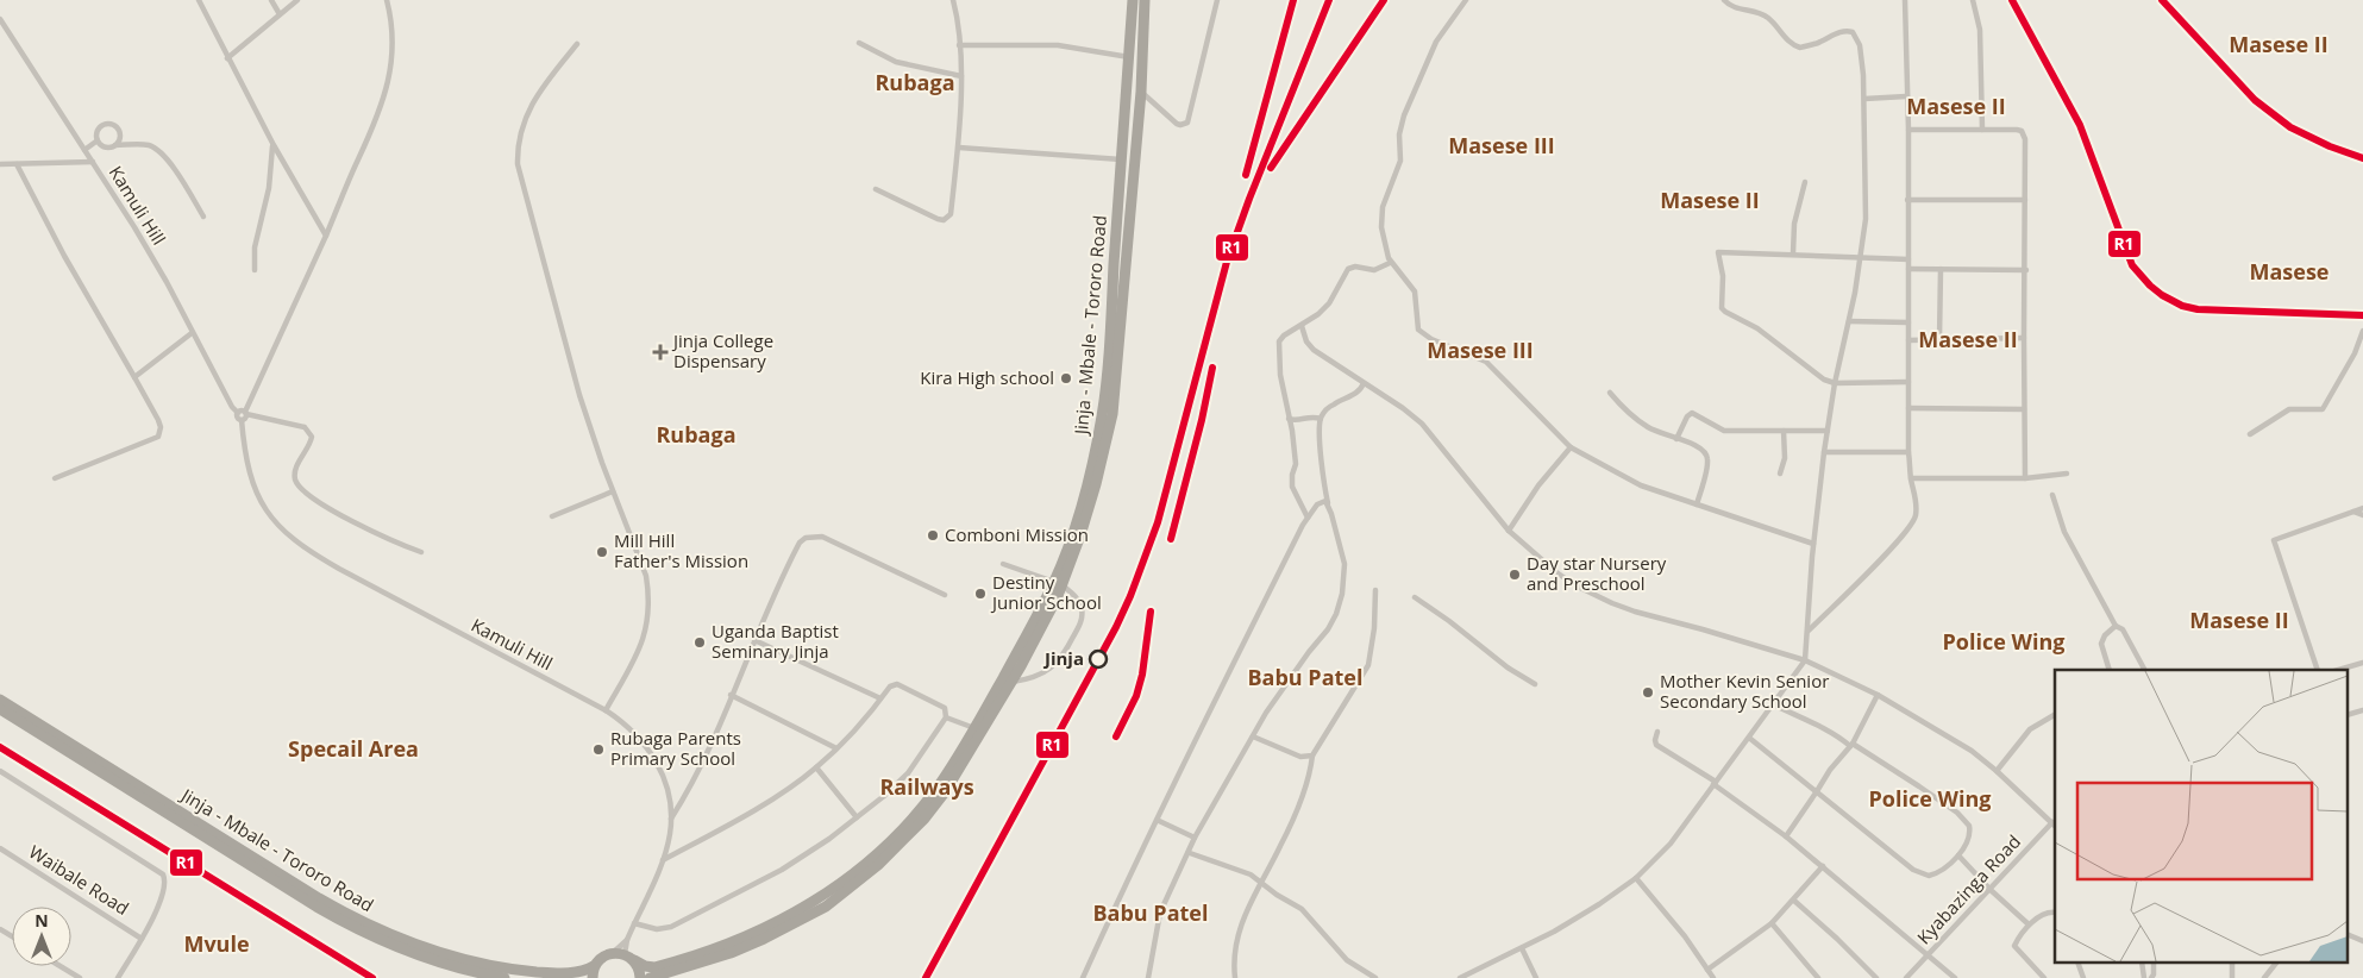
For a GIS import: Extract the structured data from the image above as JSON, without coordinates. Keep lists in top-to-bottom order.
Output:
{
  "streets": {
    "highway": ["Jinja - Mbale - Tororo Road"],
    "street": ["Kamuli Hill", "Waibale Road", "Kyabazinga Road"]
  },
  "crossings": [
    ["Kamuli Hill", "Jinja - Mbale - Tororo Road"]
  ],
  "districts": [
    "Masese II",
    "Rubaga",
    "Masese II",
    "Masese III",
    "Masese II",
    "Masese",
    "Masese II",
    "Masese III",
    "Rubaga",
    "Masese II",
    "Police Wing",
    "Babu Patel",
    "Specail Area",
    "Railways",
    "Police Wing",
    "Babu Patel",
    "Mvule"
  ],
  "places": {
    "health": ["Jinja College Dispensary"],
    "other": [
      "Kira High school",
      "Comboni Mission",
      "Mill Hill Father's Mission",
      "Day star Nursery and Preschool",
      "Destiny Junior School",
      "Uganda Baptist Seminary Jinja",
      "Jinja",
      "Mother Kevin Senior Secondary School",
      "Rubaga Parents Primary School"
    ]
  },
  "lines": ["transit line R1"],
  "north": "top"
}
